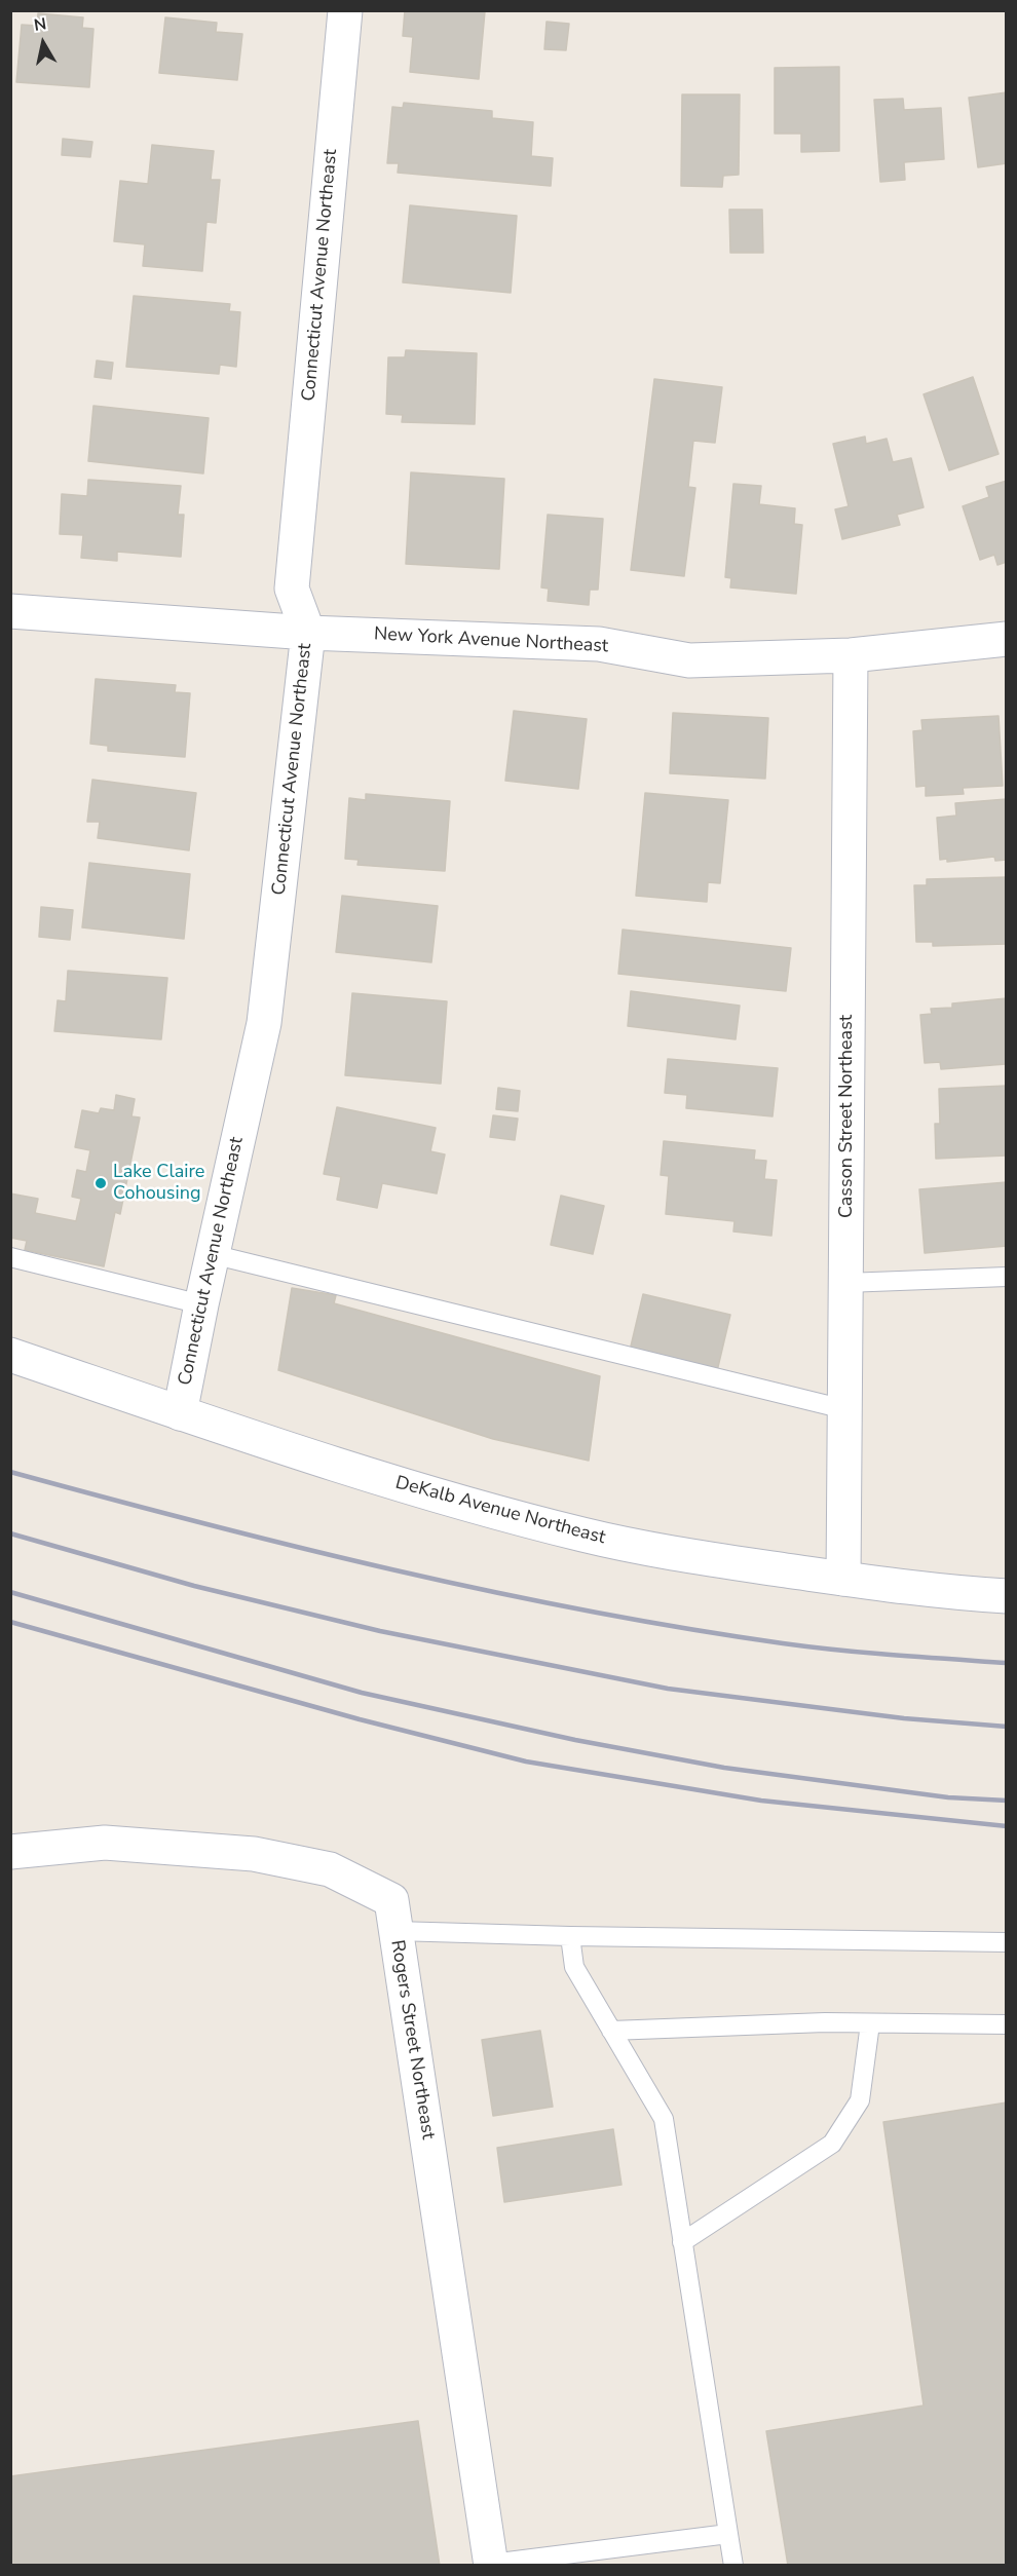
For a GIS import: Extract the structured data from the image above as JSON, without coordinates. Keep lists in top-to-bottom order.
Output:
{
  "streets": {
    "street": [
      "Connecticut Avenue Northeast",
      "New York Avenue Northeast",
      "Casson Street Northeast",
      "DeKalb Avenue Northeast",
      "Rogers Street Northeast"
    ]
  },
  "crossings": [
    ["Connecticut Avenue Northeast", "New York Avenue Northeast"],
    ["Connecticut Avenue Northeast", "DeKalb Avenue Northeast"],
    ["New York Avenue Northeast", "Casson Street Northeast"],
    ["Casson Street Northeast", "DeKalb Avenue Northeast"]
  ],
  "places": ["Lake Claire Cohousing"],
  "north": "top"
}
